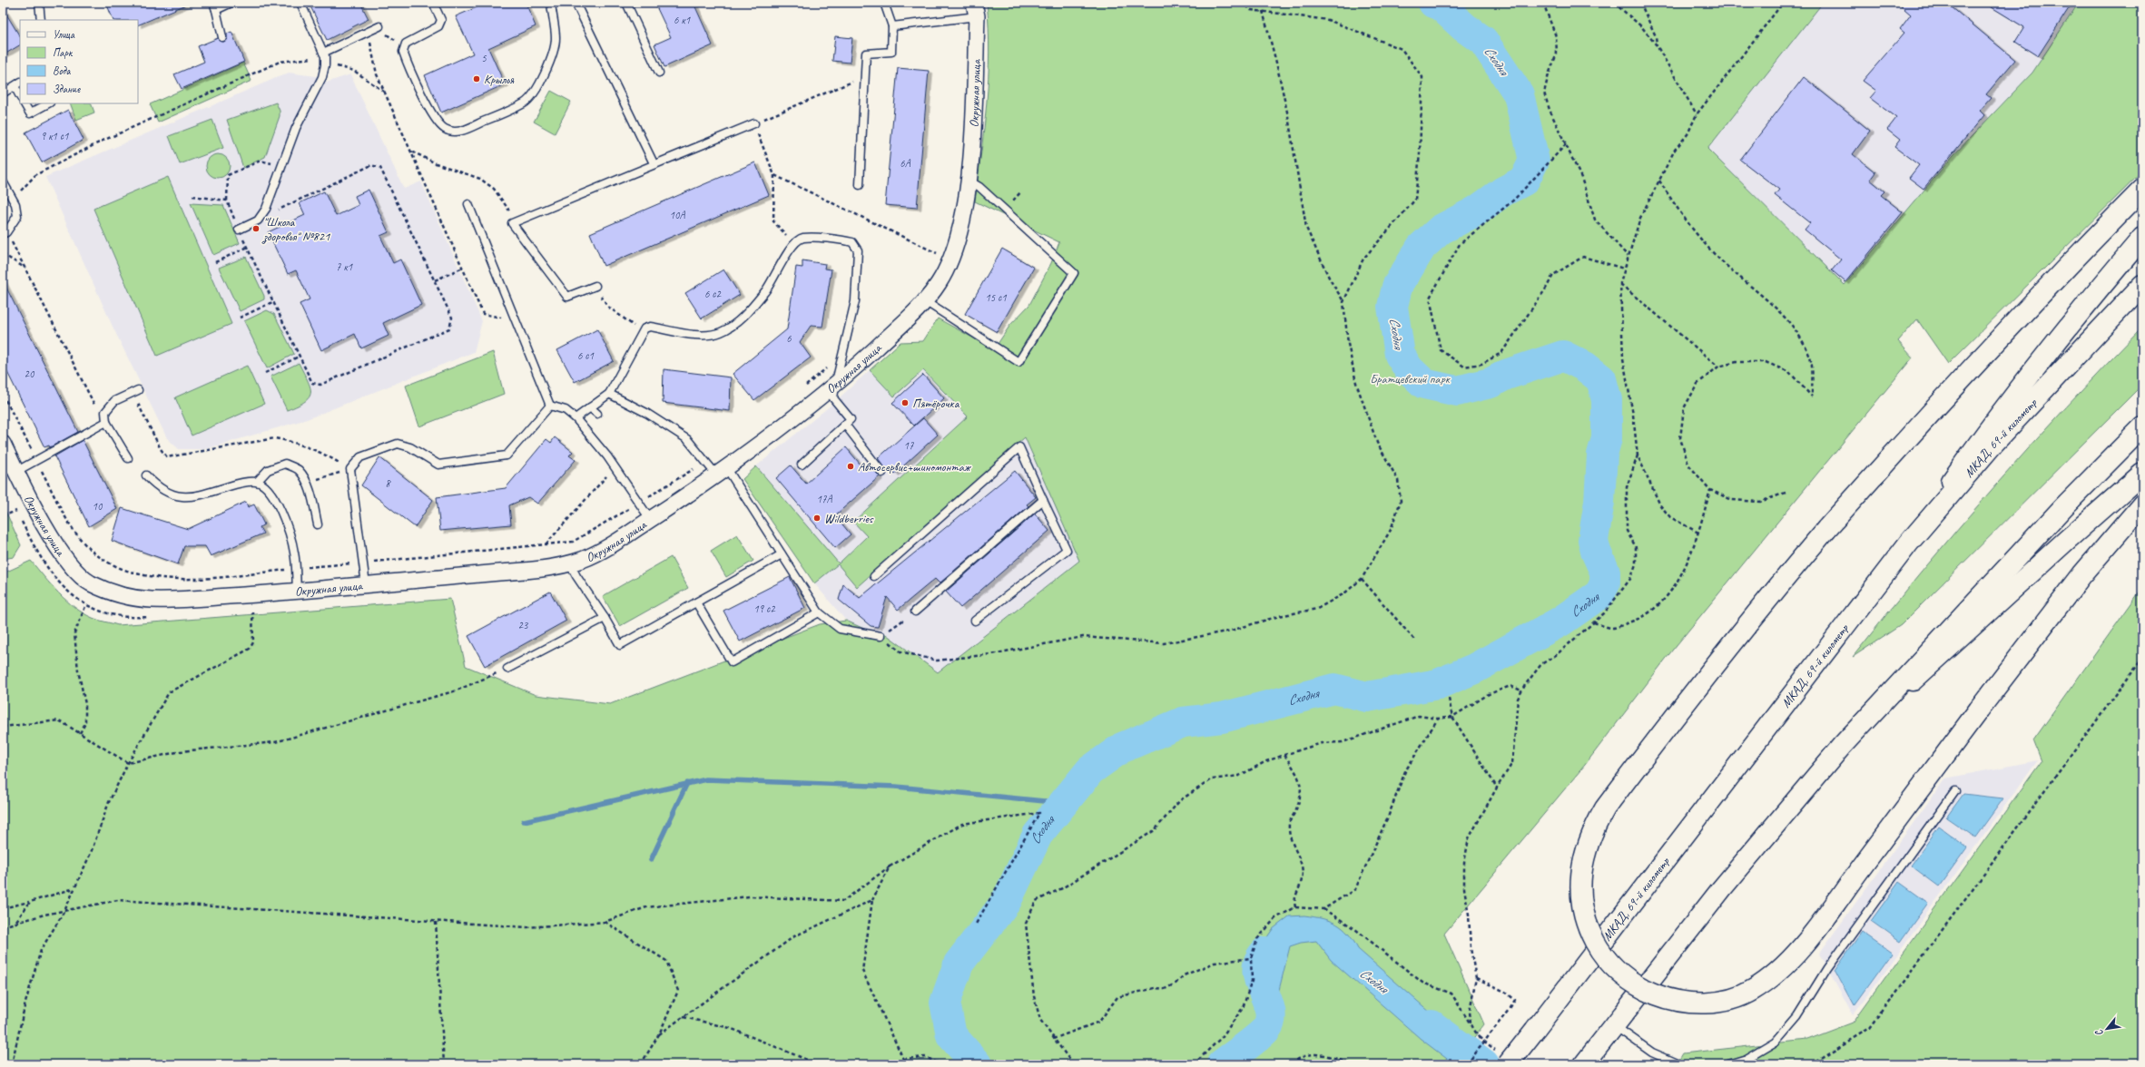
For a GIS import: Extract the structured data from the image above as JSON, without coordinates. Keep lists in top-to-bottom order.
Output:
{
  "streets": {
    "main road": ["МКАД, 69-й километр"],
    "street": ["Окружная улица"]
  },
  "water": ["Сходня"],
  "parks": ["Братцевский парк"],
  "places": [
    "Крылья",
    "\"Школа здоровья\" №821",
    "Пятёрочка",
    "Автосервис+шиномонтаж",
    "Wildberries"
  ],
  "house_numbers": [
    "6 к1",
    "5",
    "9 к1 с1",
    "6А",
    "10А",
    "7 к1",
    "6 с2",
    "15 с1",
    "6",
    "6 с1",
    "20",
    "17",
    "8",
    "17А",
    "10",
    "19 с2",
    "23"
  ],
  "legend": [
    "Улица",
    "Парк",
    "Вода",
    "Здание"
  ],
  "north": "bottom left"
}
